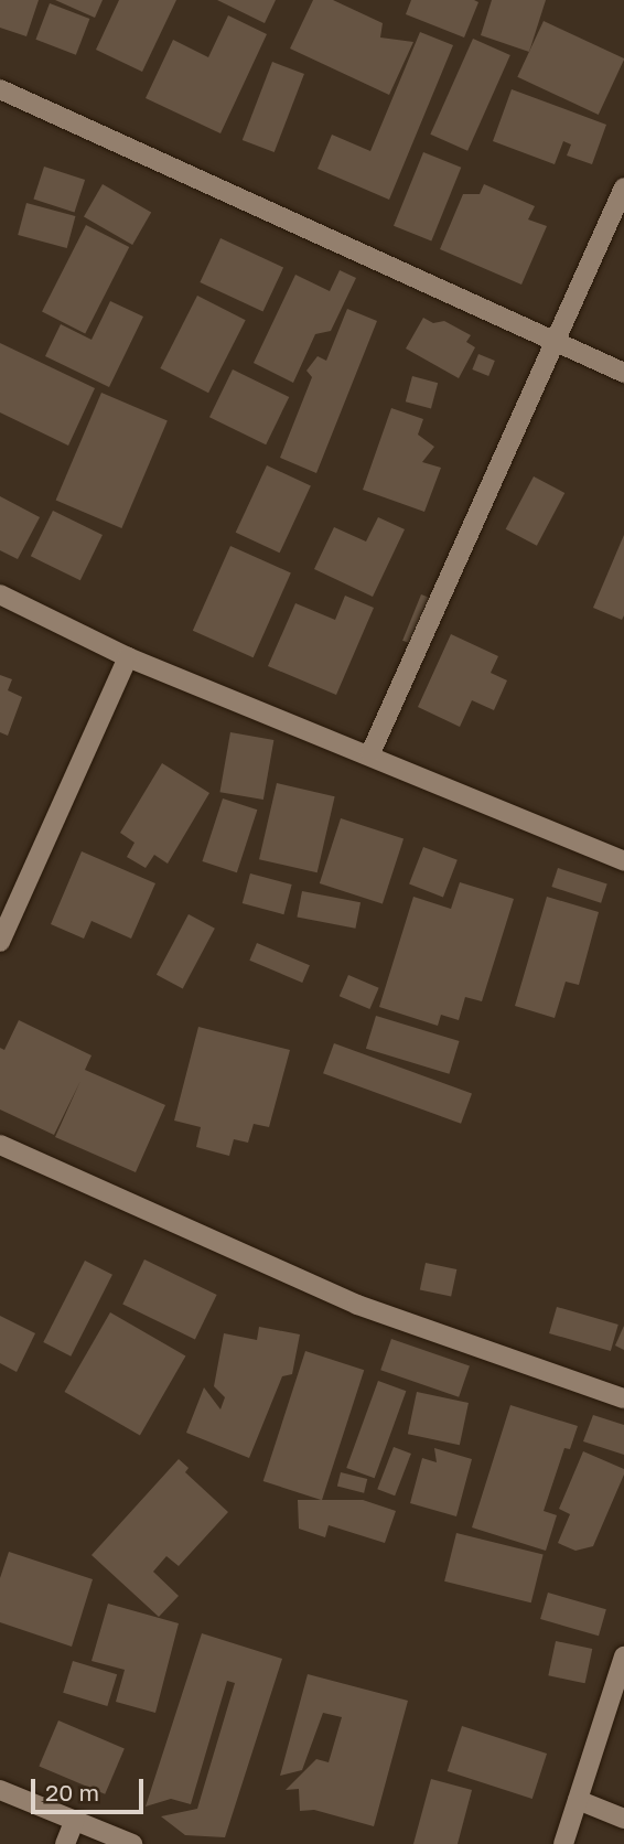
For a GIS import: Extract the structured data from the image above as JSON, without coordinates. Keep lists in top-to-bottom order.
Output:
{
  "scale_bar": "20 m"
}
